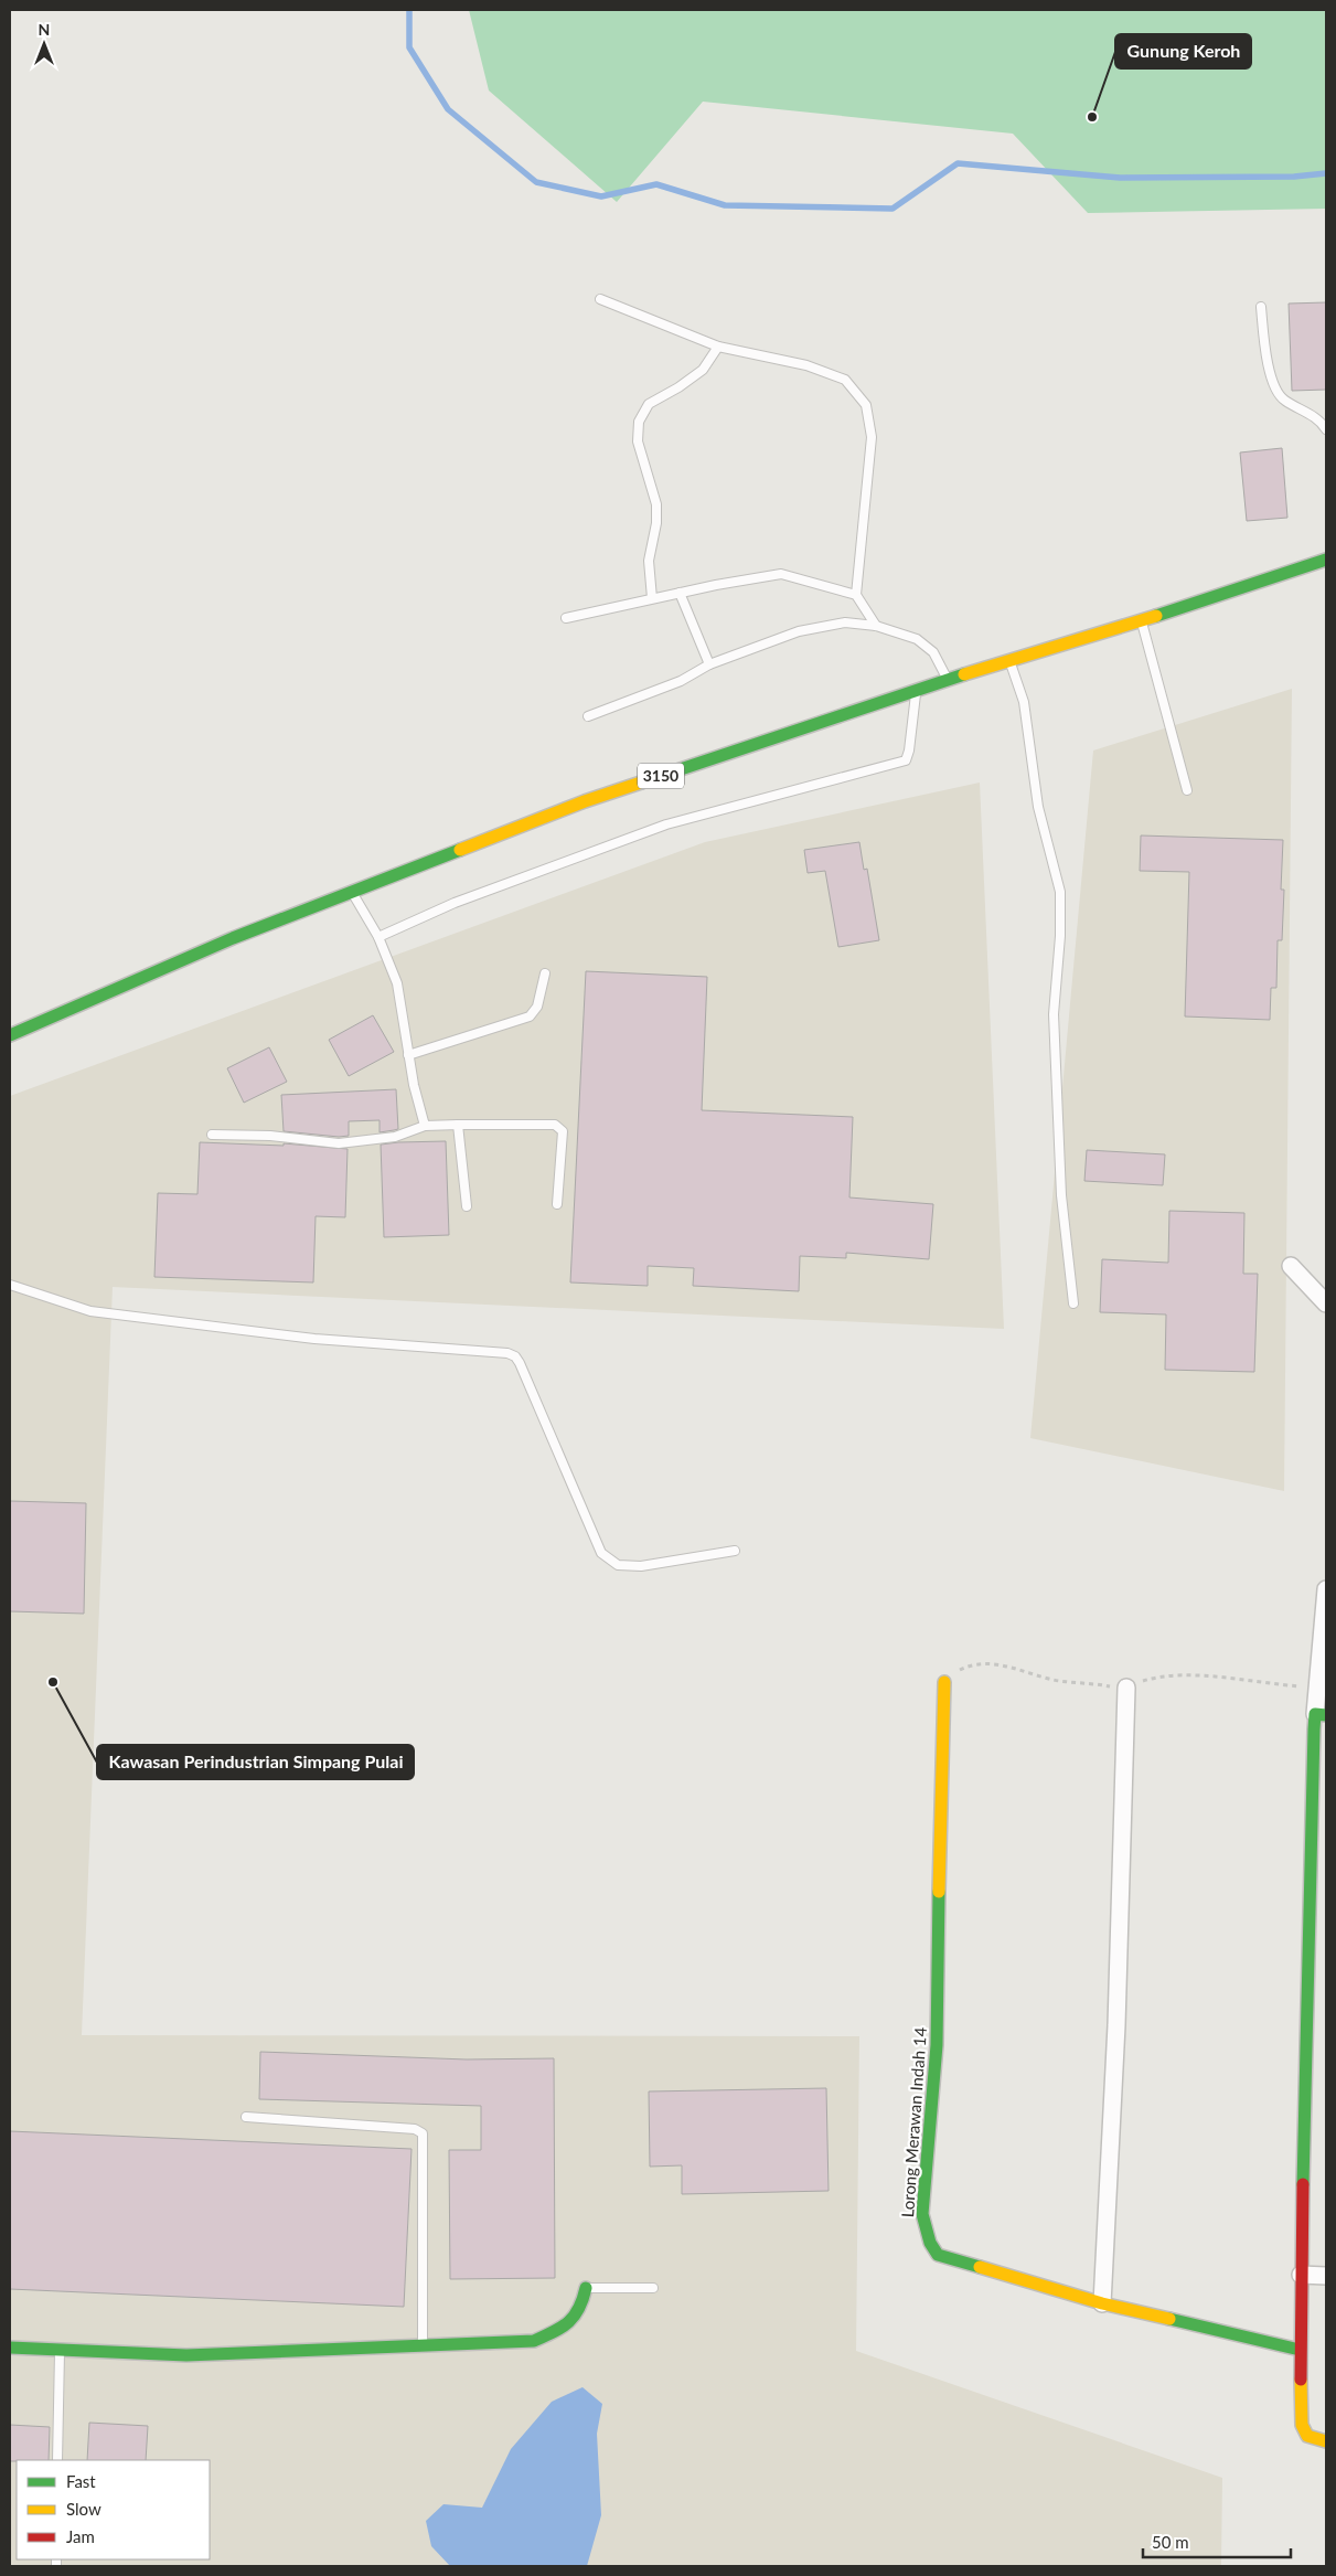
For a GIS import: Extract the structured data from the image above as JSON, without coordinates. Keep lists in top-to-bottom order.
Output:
{
  "streets": {
    "street": ["3150", "Lorong Merawan Indah 14"]
  },
  "places": ["Gunung Keroh", "Kawasan Perindustrian Simpang Pulai"],
  "legend": ["Fast", "Slow", "Jam"],
  "scale_bar": "50 m",
  "north": "top"
}
